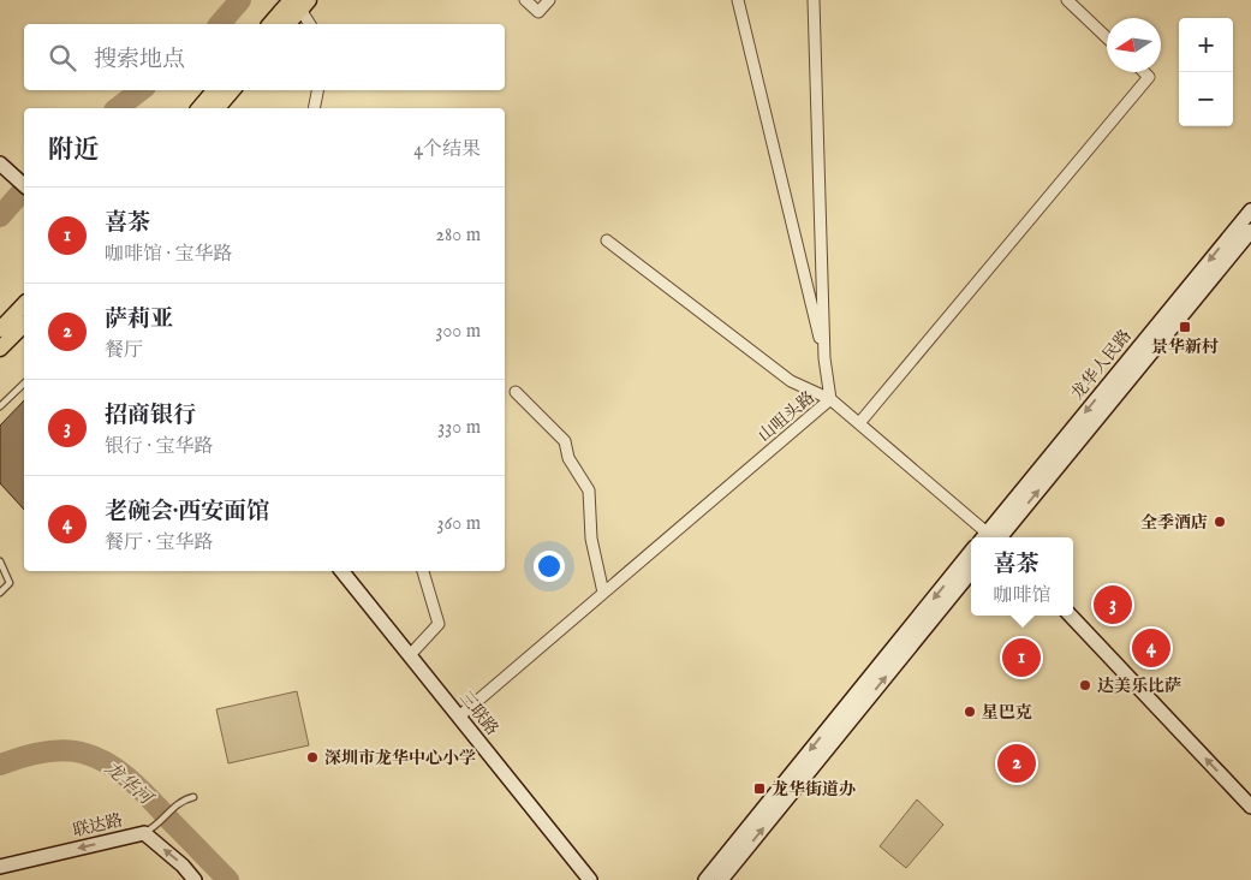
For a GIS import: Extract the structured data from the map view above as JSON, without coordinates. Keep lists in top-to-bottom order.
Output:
{
  "streets": {
    "main road": ["龙华人民路", "三联路", "联达路"],
    "street": ["山咀头路"]
  },
  "crossings": [
    ["山咀头路", "三联路"]
  ],
  "one_way": ["联达路"],
  "water": ["龙华河"],
  "places": {
    "transit": ["景华新村", "龙华街道办"],
    "other": [
      "全季酒店",
      "达美乐比萨",
      "星巴克",
      "深圳市龙华中心小学"
    ]
  },
  "north": "left",
  "page": {
    "map_buttons": ["+", "−"],
    "search": "搜索地点",
    "heading": ["附近", "4个结果"],
    "list": [
      {
        "mark": "1",
        "name": "喜茶",
        "note": "咖啡馆 · 宝华路",
        "value": "280 m"
      },
      {
        "mark": "2",
        "name": "萨莉亚",
        "note": "餐厅",
        "value": "300 m"
      },
      {
        "mark": "3",
        "name": "招商银行",
        "note": "银行 · 宝华路",
        "value": "330 m"
      },
      {
        "mark": "4",
        "name": "老碗会·西安面馆",
        "note": "餐厅 · 宝华路",
        "value": "360 m"
      }
    ],
    "popup": ["喜茶", "咖啡馆"],
    "pins": [
      "3",
      "4",
      "1",
      "2"
    ]
  }
}
